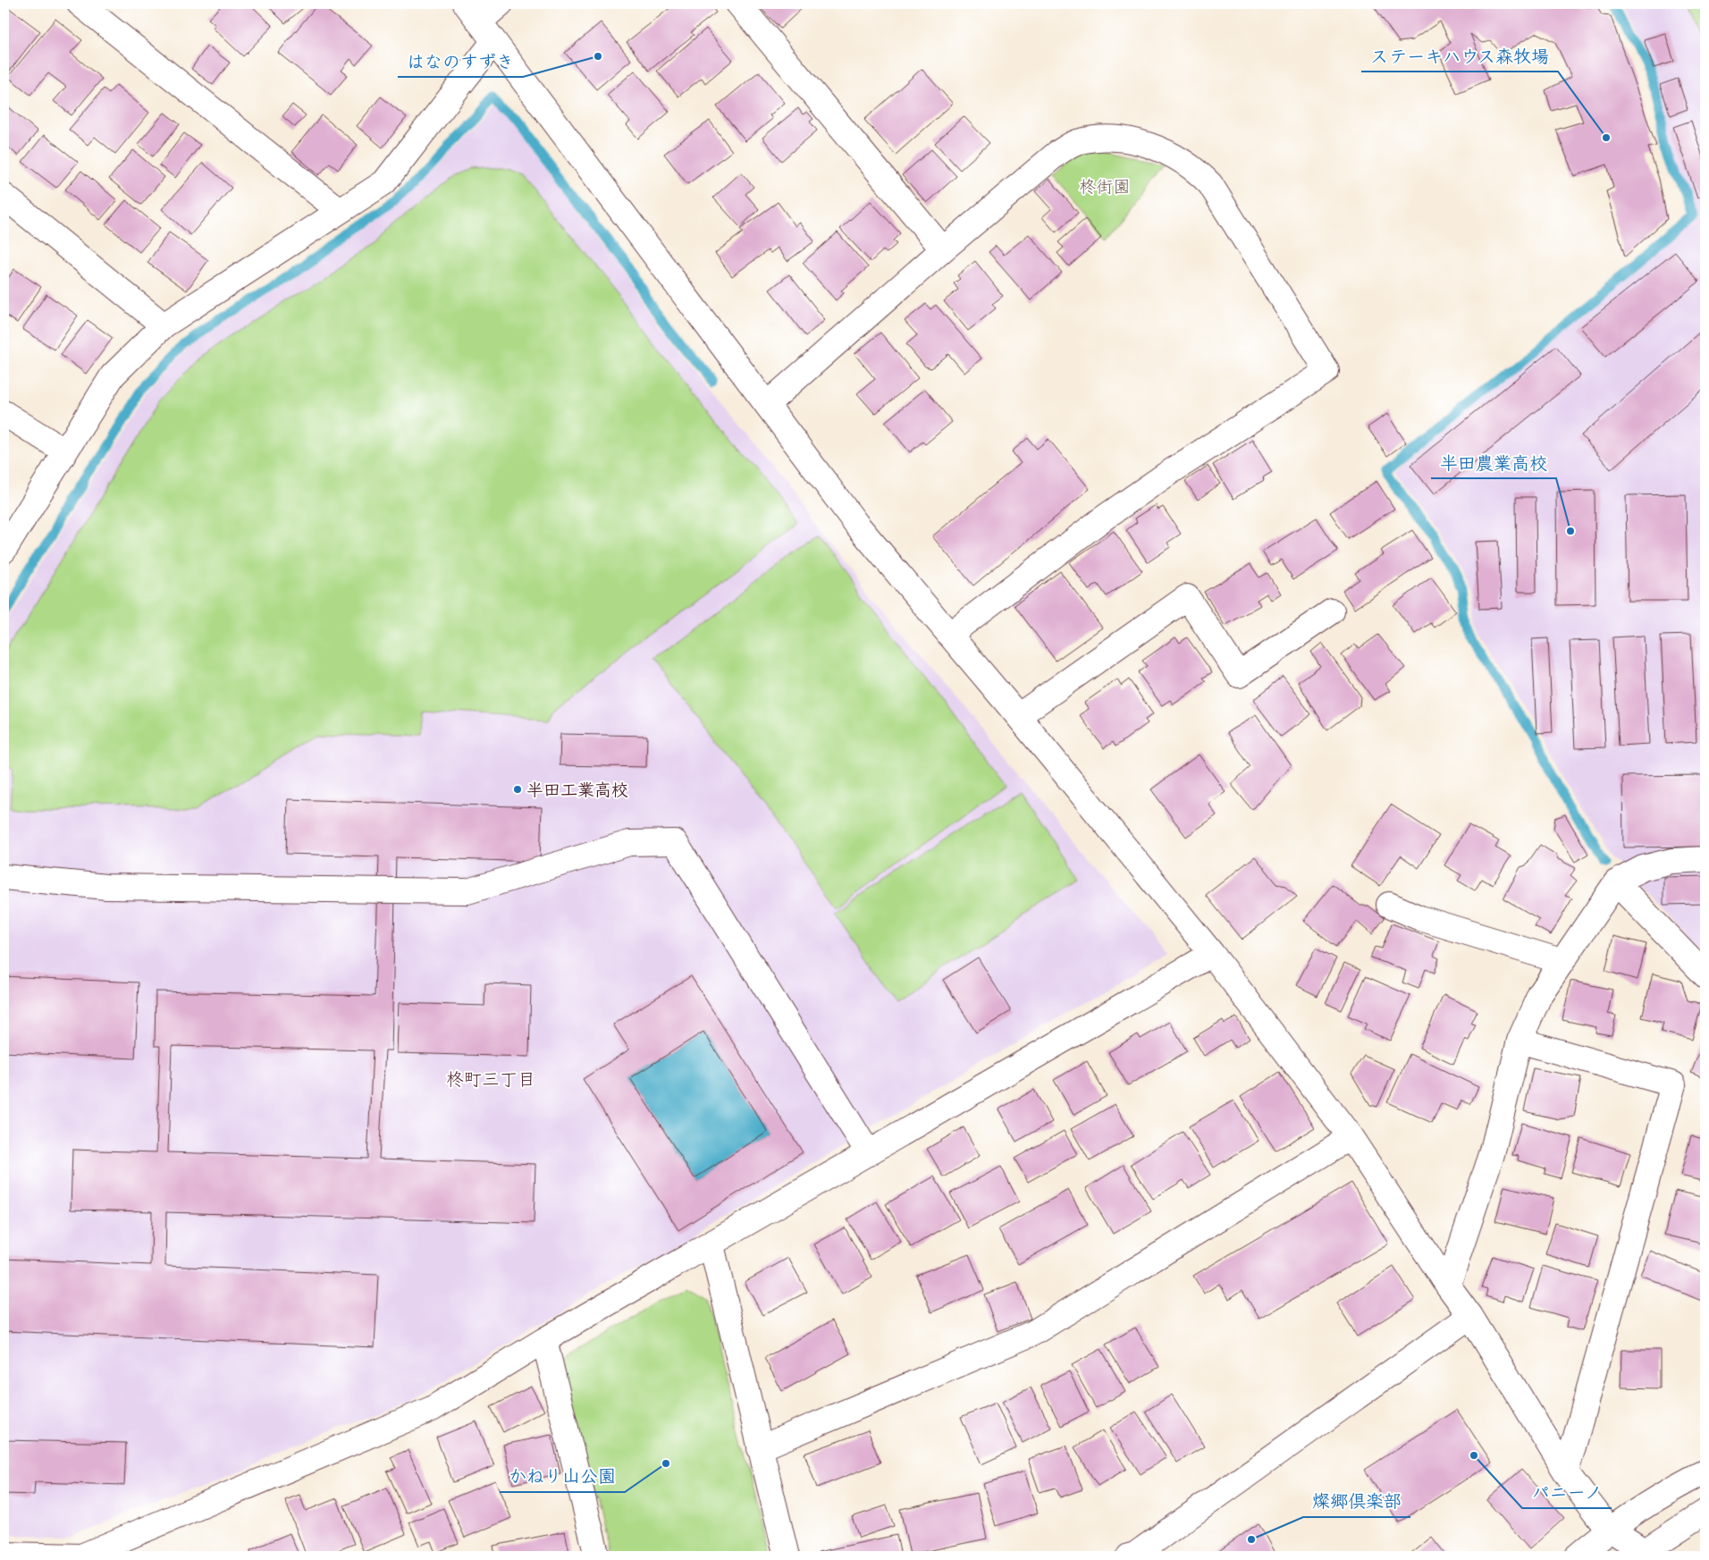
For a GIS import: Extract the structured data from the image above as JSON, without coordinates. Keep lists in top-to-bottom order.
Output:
{
  "districts": ["柊町三丁目"],
  "parks": ["柊街園"],
  "places": [
    "はなのすずき",
    "ステーキハウス森牧場",
    "半田農業高校",
    "半田工業高校",
    "パニーノ",
    "かねり山公園",
    "燦郷倶楽部"
  ]
}
